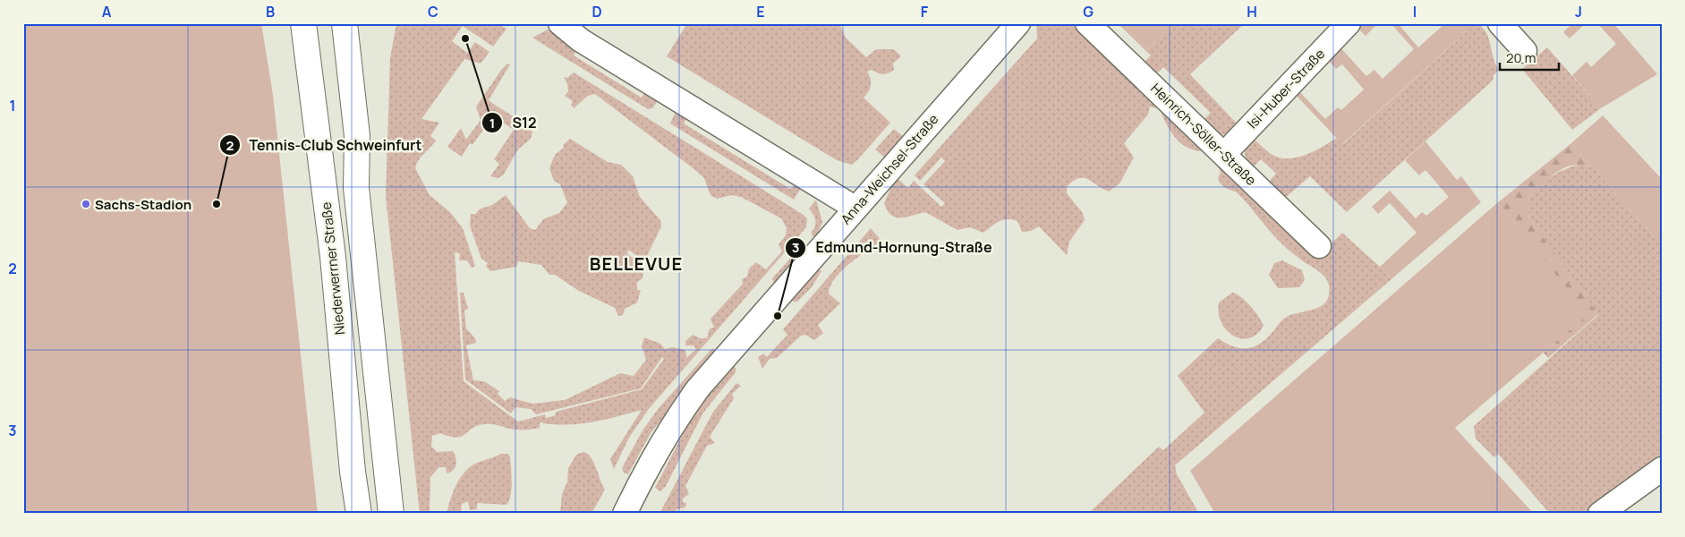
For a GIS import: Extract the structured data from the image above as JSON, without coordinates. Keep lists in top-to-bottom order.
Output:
{
  "streets": {
    "main road": ["Niederwerrner Straße"],
    "street": ["Isi-Huber-Straße", "Heinrich-Söller-Straße", "Anna-Weichsel-Straße"]
  },
  "crossings": [
    ["Isi-Huber-Straße", "Heinrich-Söller-Straße"]
  ],
  "districts": ["BELLEVUE"],
  "places": [
    "S12",
    "Sachs-Stadion",
    "Tennis-Club Schweinfurt",
    "Edmund-Hornung-Straße"
  ],
  "scale_bar": "20 m",
  "grid": {
    "columns": [
      "A",
      "B",
      "C",
      "D",
      "E",
      "F",
      "G",
      "H",
      "I",
      "J"
    ],
    "rows": ["1", "2", "3"]
  }
}
